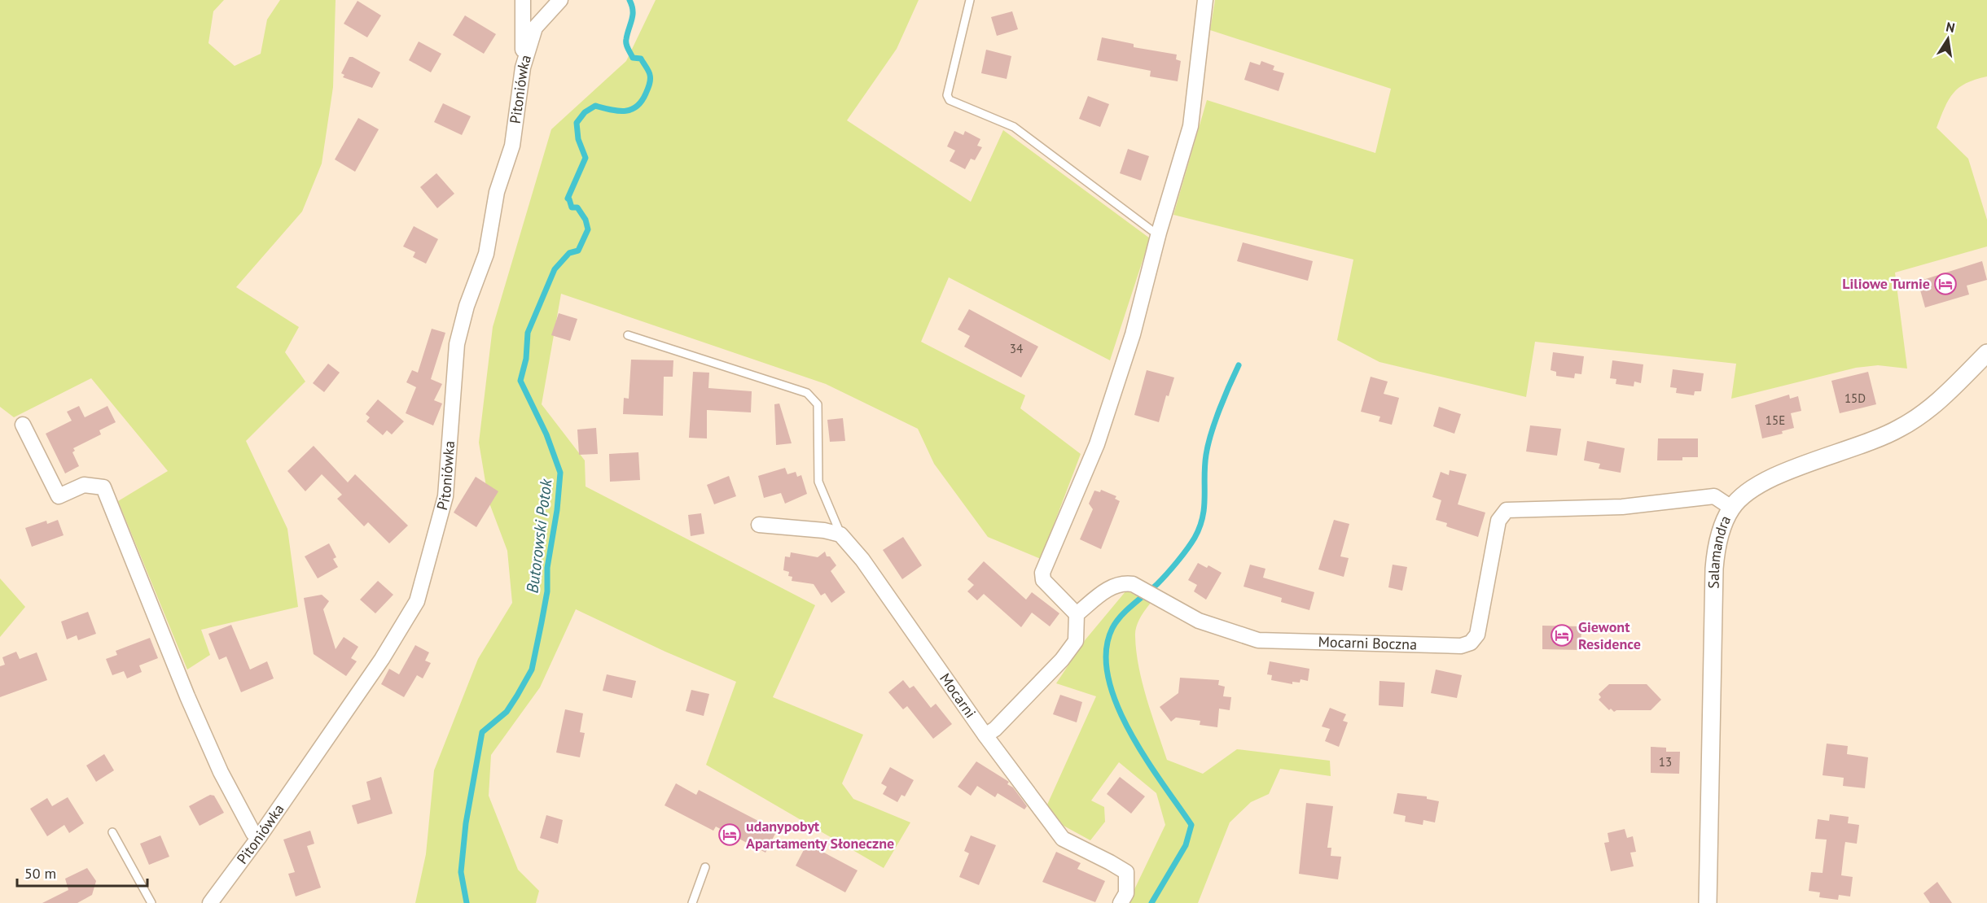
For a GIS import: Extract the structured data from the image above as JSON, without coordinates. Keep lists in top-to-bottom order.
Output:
{
  "streets": {
    "street": [
      "Pitoniówka",
      "Salamandra",
      "Mocarni Boczna",
      "Mocarni"
    ]
  },
  "crossings": [
    ["Salamandra", "Mocarni Boczna"]
  ],
  "water": ["Butorowski Potok"],
  "places": {
    "hotel": ["Liliowe Turnie", "Giewont Residence", "udanypobyt Apartamenty Słoneczne"]
  },
  "house_numbers": [
    "34",
    "15D",
    "15E",
    "13"
  ],
  "scale_bar": "50 m",
  "north": "top"
}
